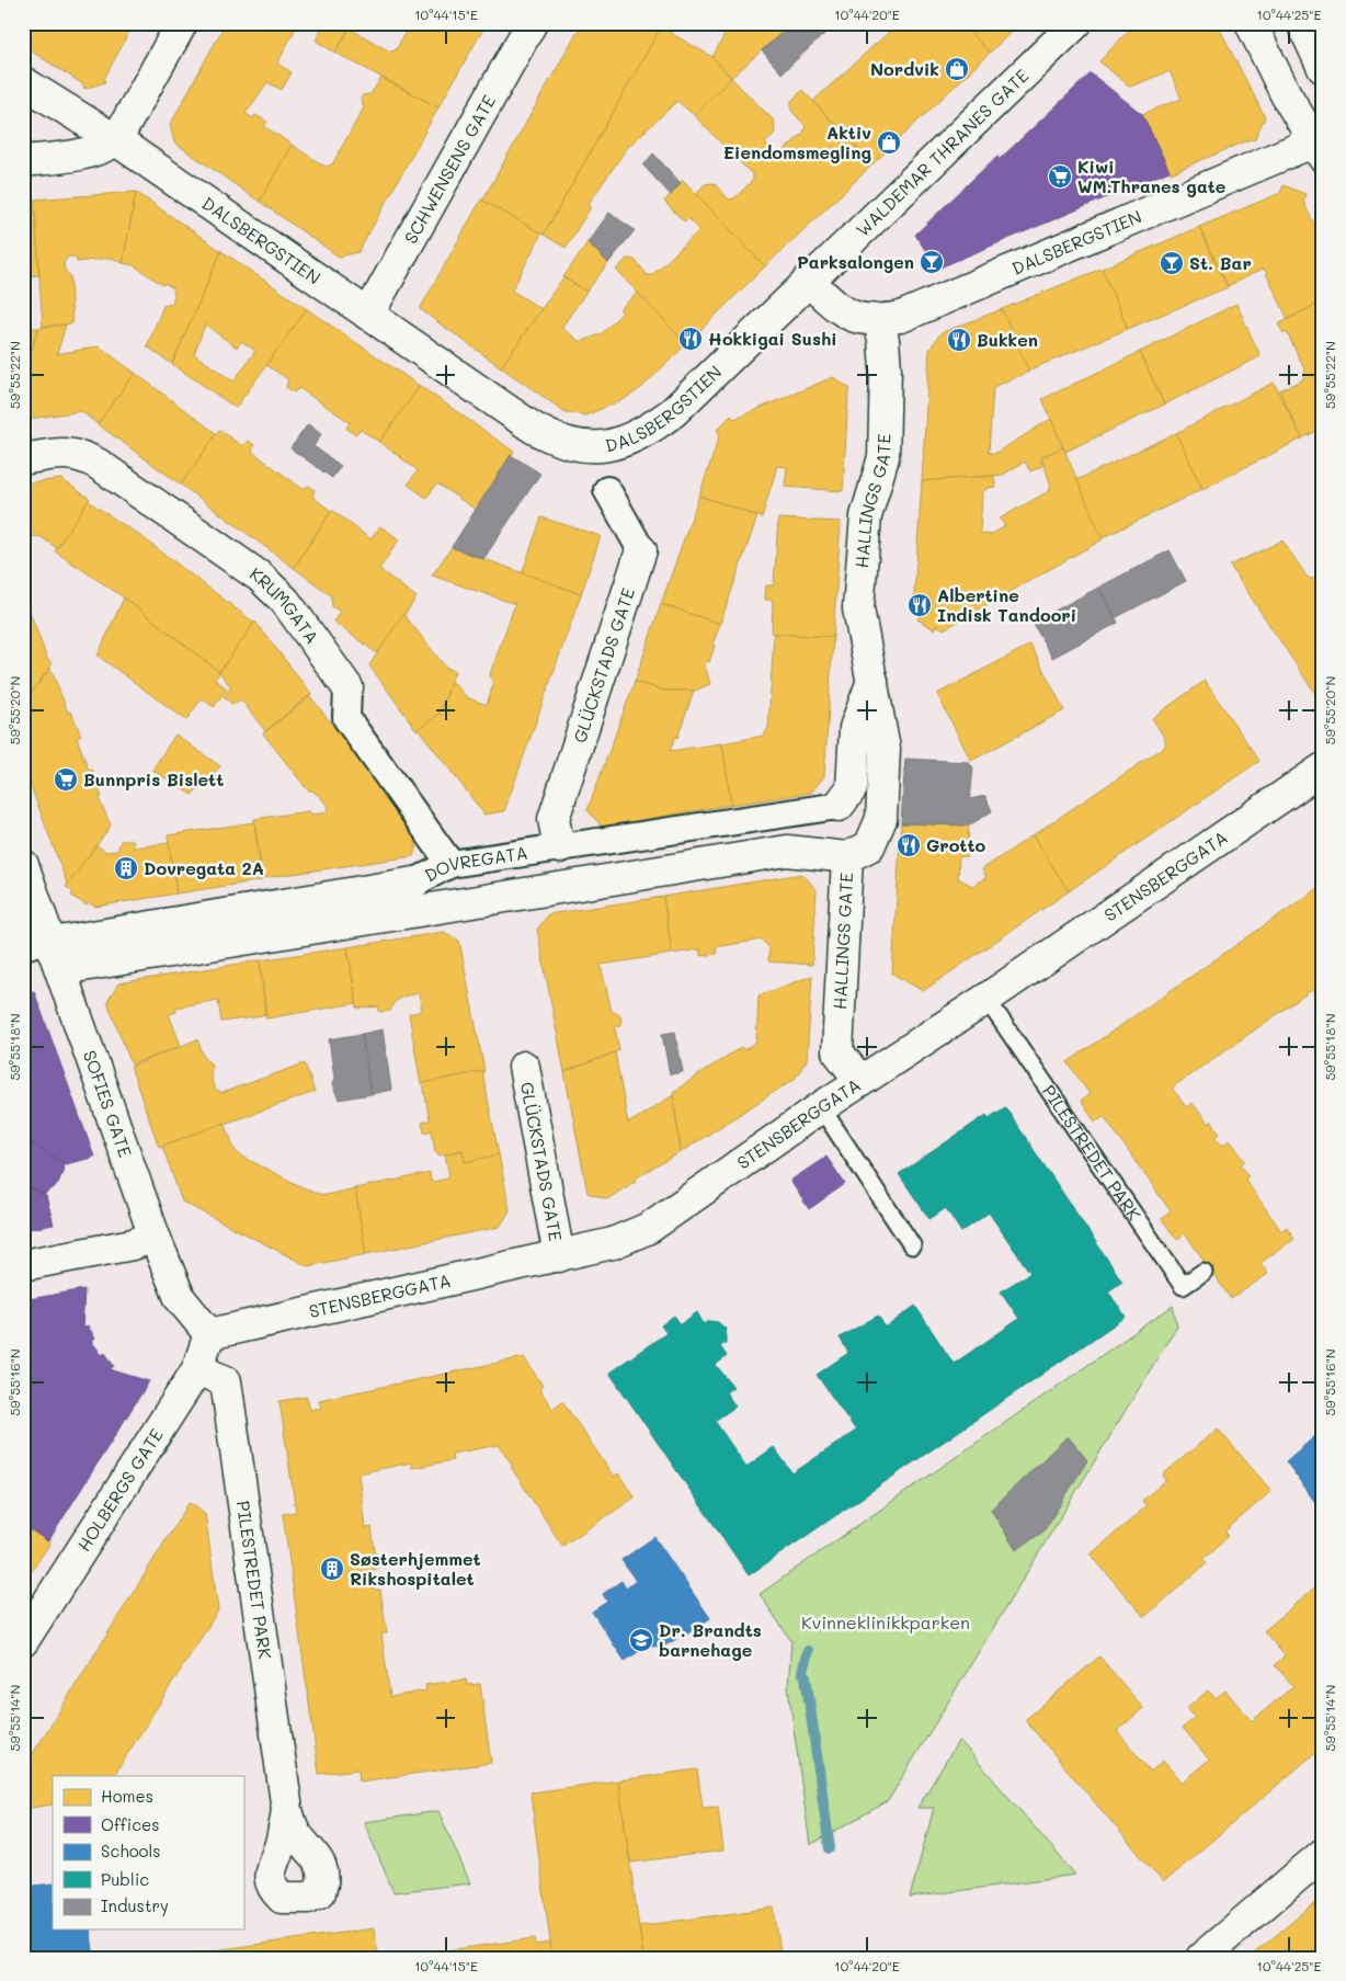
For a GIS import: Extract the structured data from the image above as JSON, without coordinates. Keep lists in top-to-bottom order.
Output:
{
  "streets": {
    "street": [
      "WALDEMAR THRANES GATE",
      "SCHWENSENS GATE",
      "DALSBERGSTIEN",
      "HALLINGS GATE",
      "KRUMGATA",
      "GLÜCKSTADS GATE",
      "DOVREGATA",
      "STENSBERGGATA",
      "SOFIES GATE",
      "PILESTREDET PARK",
      "HOLBERGS GATE"
    ]
  },
  "crossings": [
    ["WALDEMAR THRANES GATE", "DALSBERGSTIEN"],
    ["SCHWENSENS GATE", "DALSBERGSTIEN"],
    ["DALSBERGSTIEN", "HALLINGS GATE"],
    ["HALLINGS GATE", "DOVREGATA"],
    ["HALLINGS GATE", "STENSBERGGATA"],
    ["KRUMGATA", "DOVREGATA"],
    ["GLÜCKSTADS GATE", "DOVREGATA"],
    ["GLÜCKSTADS GATE", "STENSBERGGATA"],
    ["DOVREGATA", "SOFIES GATE"],
    ["STENSBERGGATA", "SOFIES GATE"],
    ["STENSBERGGATA", "PILESTREDET PARK"],
    ["STENSBERGGATA", "HOLBERGS GATE"],
    ["SOFIES GATE", "HOLBERGS GATE"],
    ["PILESTREDET PARK", "HOLBERGS GATE"]
  ],
  "parks": ["Kvinneklinikkparken"],
  "places": {
    "shop": ["Nordvik", "Aktiv Eiendomsmegling"],
    "supermarket": ["Kiwi WM.Thranes gate", "Bunnpris Bislett"],
    "bar": ["Parksalongen", "St. Bar"],
    "restaurant": [
      "Hokkigai Sushi",
      "Bukken",
      "Albertine Indisk Tandoori",
      "Grotto"
    ],
    "building": ["Dovregata 2A", "Søsterhjemmet Rikshospitalet"],
    "school or university": ["Dr. Brandts barnehage"]
  },
  "legend": [
    "Homes",
    "Offices",
    "Schools",
    "Public",
    "Industry"
  ],
  "coordinates": [
    "10°44'15\"E",
    "10°44'20\"E",
    "10°44'25\"E",
    "59°55'22\"N",
    "59°55'20\"N",
    "59°55'18\"N",
    "59°55'16\"N",
    "59°55'14\"N"
  ]
}
